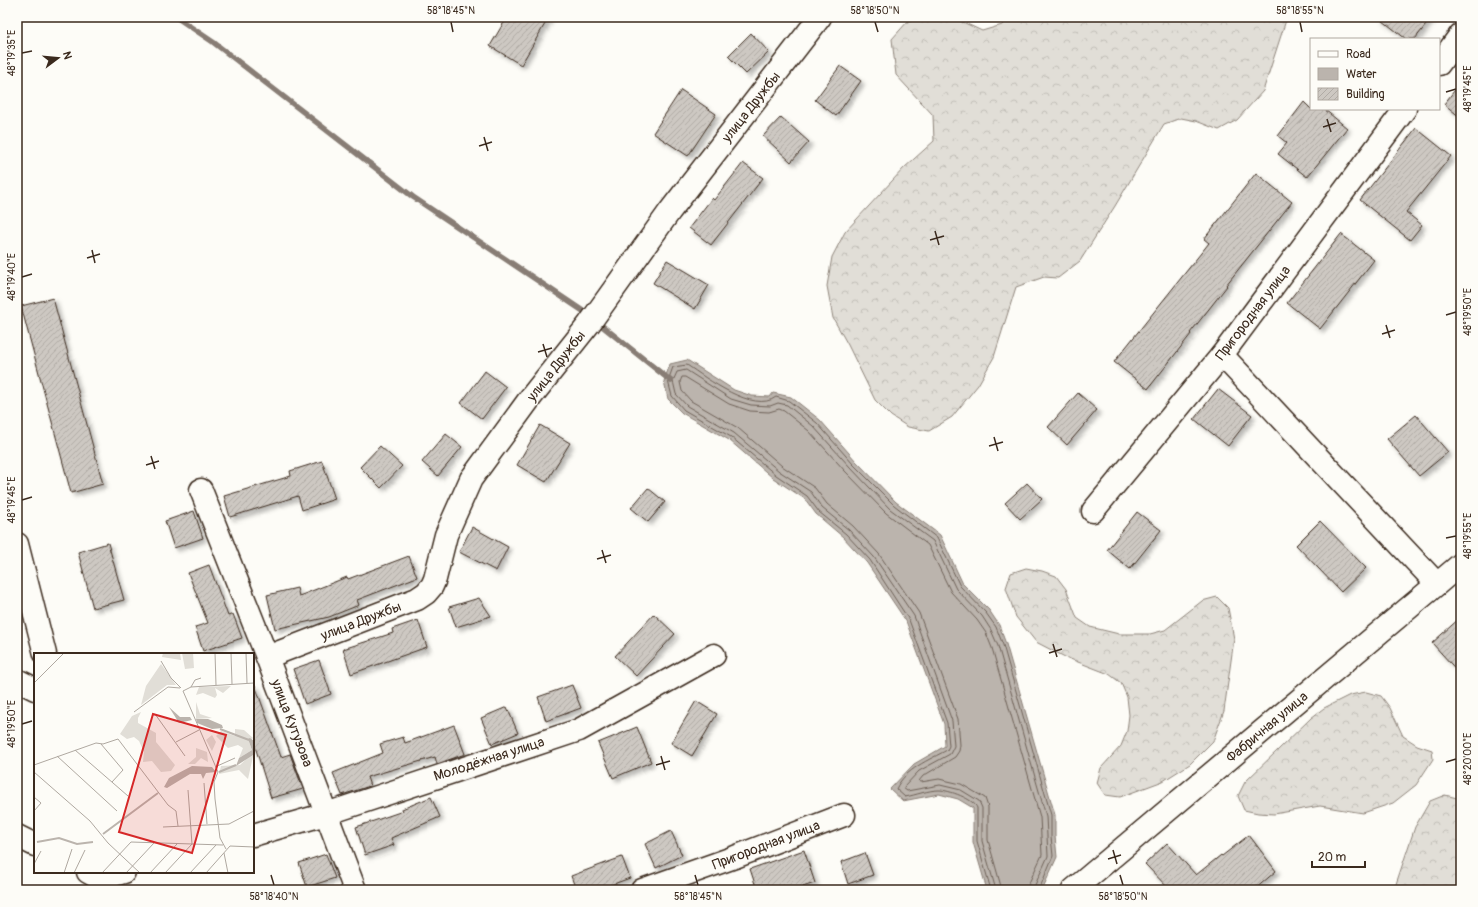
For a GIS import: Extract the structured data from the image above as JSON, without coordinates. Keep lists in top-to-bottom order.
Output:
{
  "streets": {
    "street": [
      "улица Дружбы",
      "Пригородная улица",
      "улица Кутузова",
      "Фабричная улица",
      "Молодёжная улица"
    ]
  },
  "crossings": [
    ["улица Дружбы", "улица Кутузова"],
    ["улица Кутузова", "Молодёжная улица"]
  ],
  "legend": ["Road", "Water", "Building"],
  "scale_bar": "20 m",
  "north": "right",
  "coordinates": [
    "58°18'45\"N",
    "58°18'50\"N",
    "58°18'55\"N",
    "48°19'35\"E",
    "48°19'45\"E",
    "48°19'40\"E",
    "48°19'50\"E",
    "48°19'55\"E",
    "48°20'00\"E",
    "58°18'40\"N"
  ]
}
